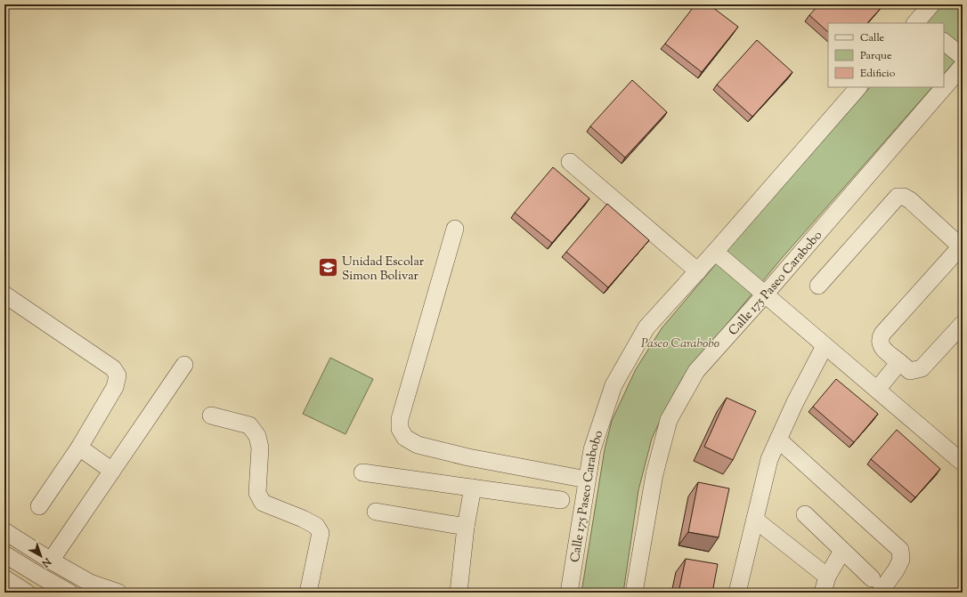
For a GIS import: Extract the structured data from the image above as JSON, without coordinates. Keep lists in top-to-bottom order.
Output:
{
  "streets": {
    "street": ["Calle 175 Paseo Carabobo"]
  },
  "parks": ["Paseo Carabobo"],
  "places": {
    "school or university": ["Unidad Escolar Simon Bolivar"]
  },
  "legend": ["Calle", "Parque", "Edificio"],
  "north": "bottom right"
}
